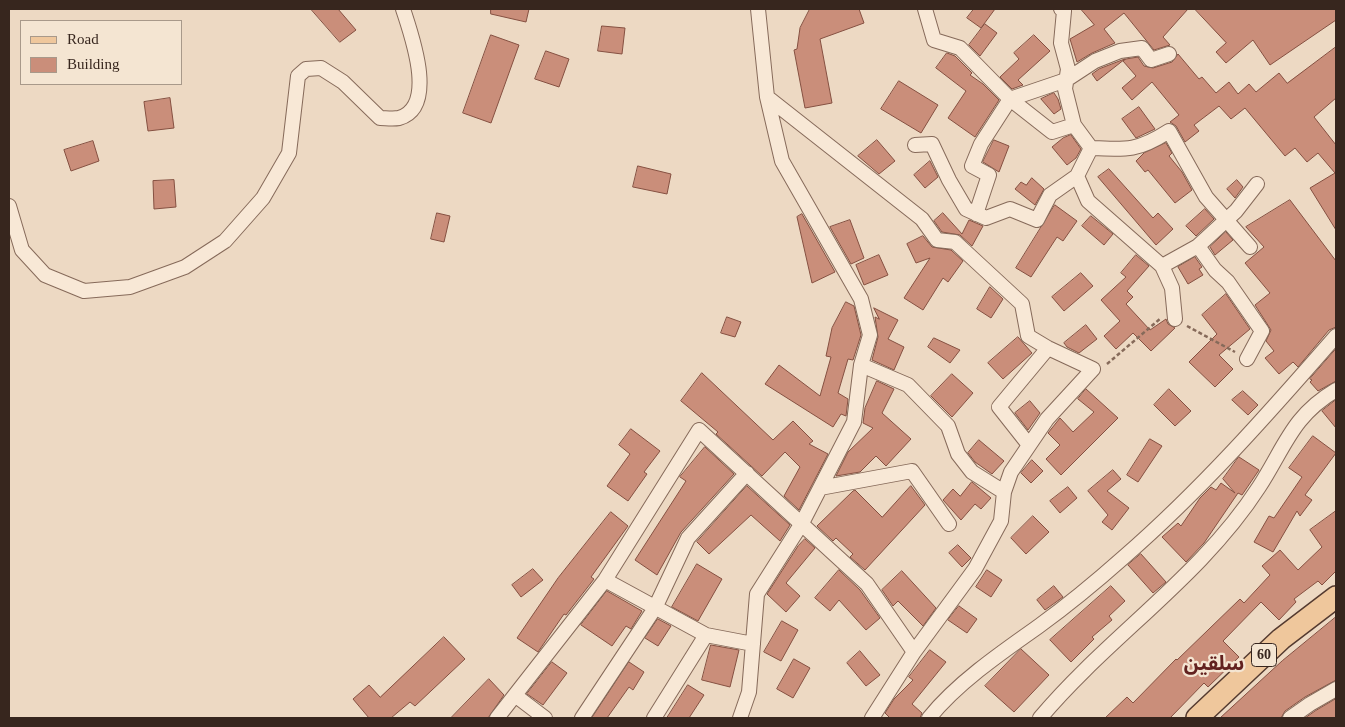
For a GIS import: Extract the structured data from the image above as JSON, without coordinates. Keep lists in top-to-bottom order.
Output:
{
  "streets": {
    "main road": ["60"]
  },
  "districts": ["سلقين"],
  "legend": ["Road", "Building"]
}
